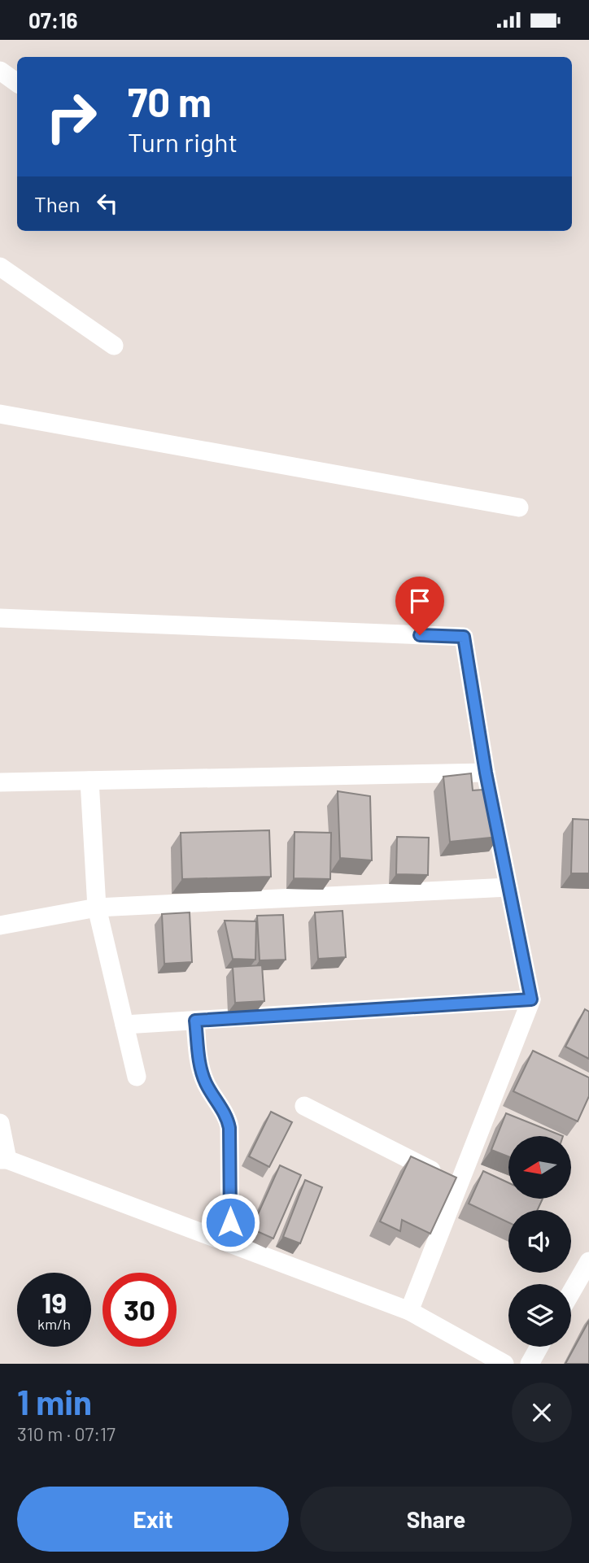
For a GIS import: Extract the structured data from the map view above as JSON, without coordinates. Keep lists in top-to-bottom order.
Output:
{
  "north": "left",
  "page": {
    "status": "07:16",
    "turn": ["70 m", "Turn right"],
    "then": "Then",
    "speed": "19 km/h",
    "limit": "30",
    "heading": ["1 min", "310 m · 07:17"],
    "buttons": ["Exit", "Share"]
  }
}
